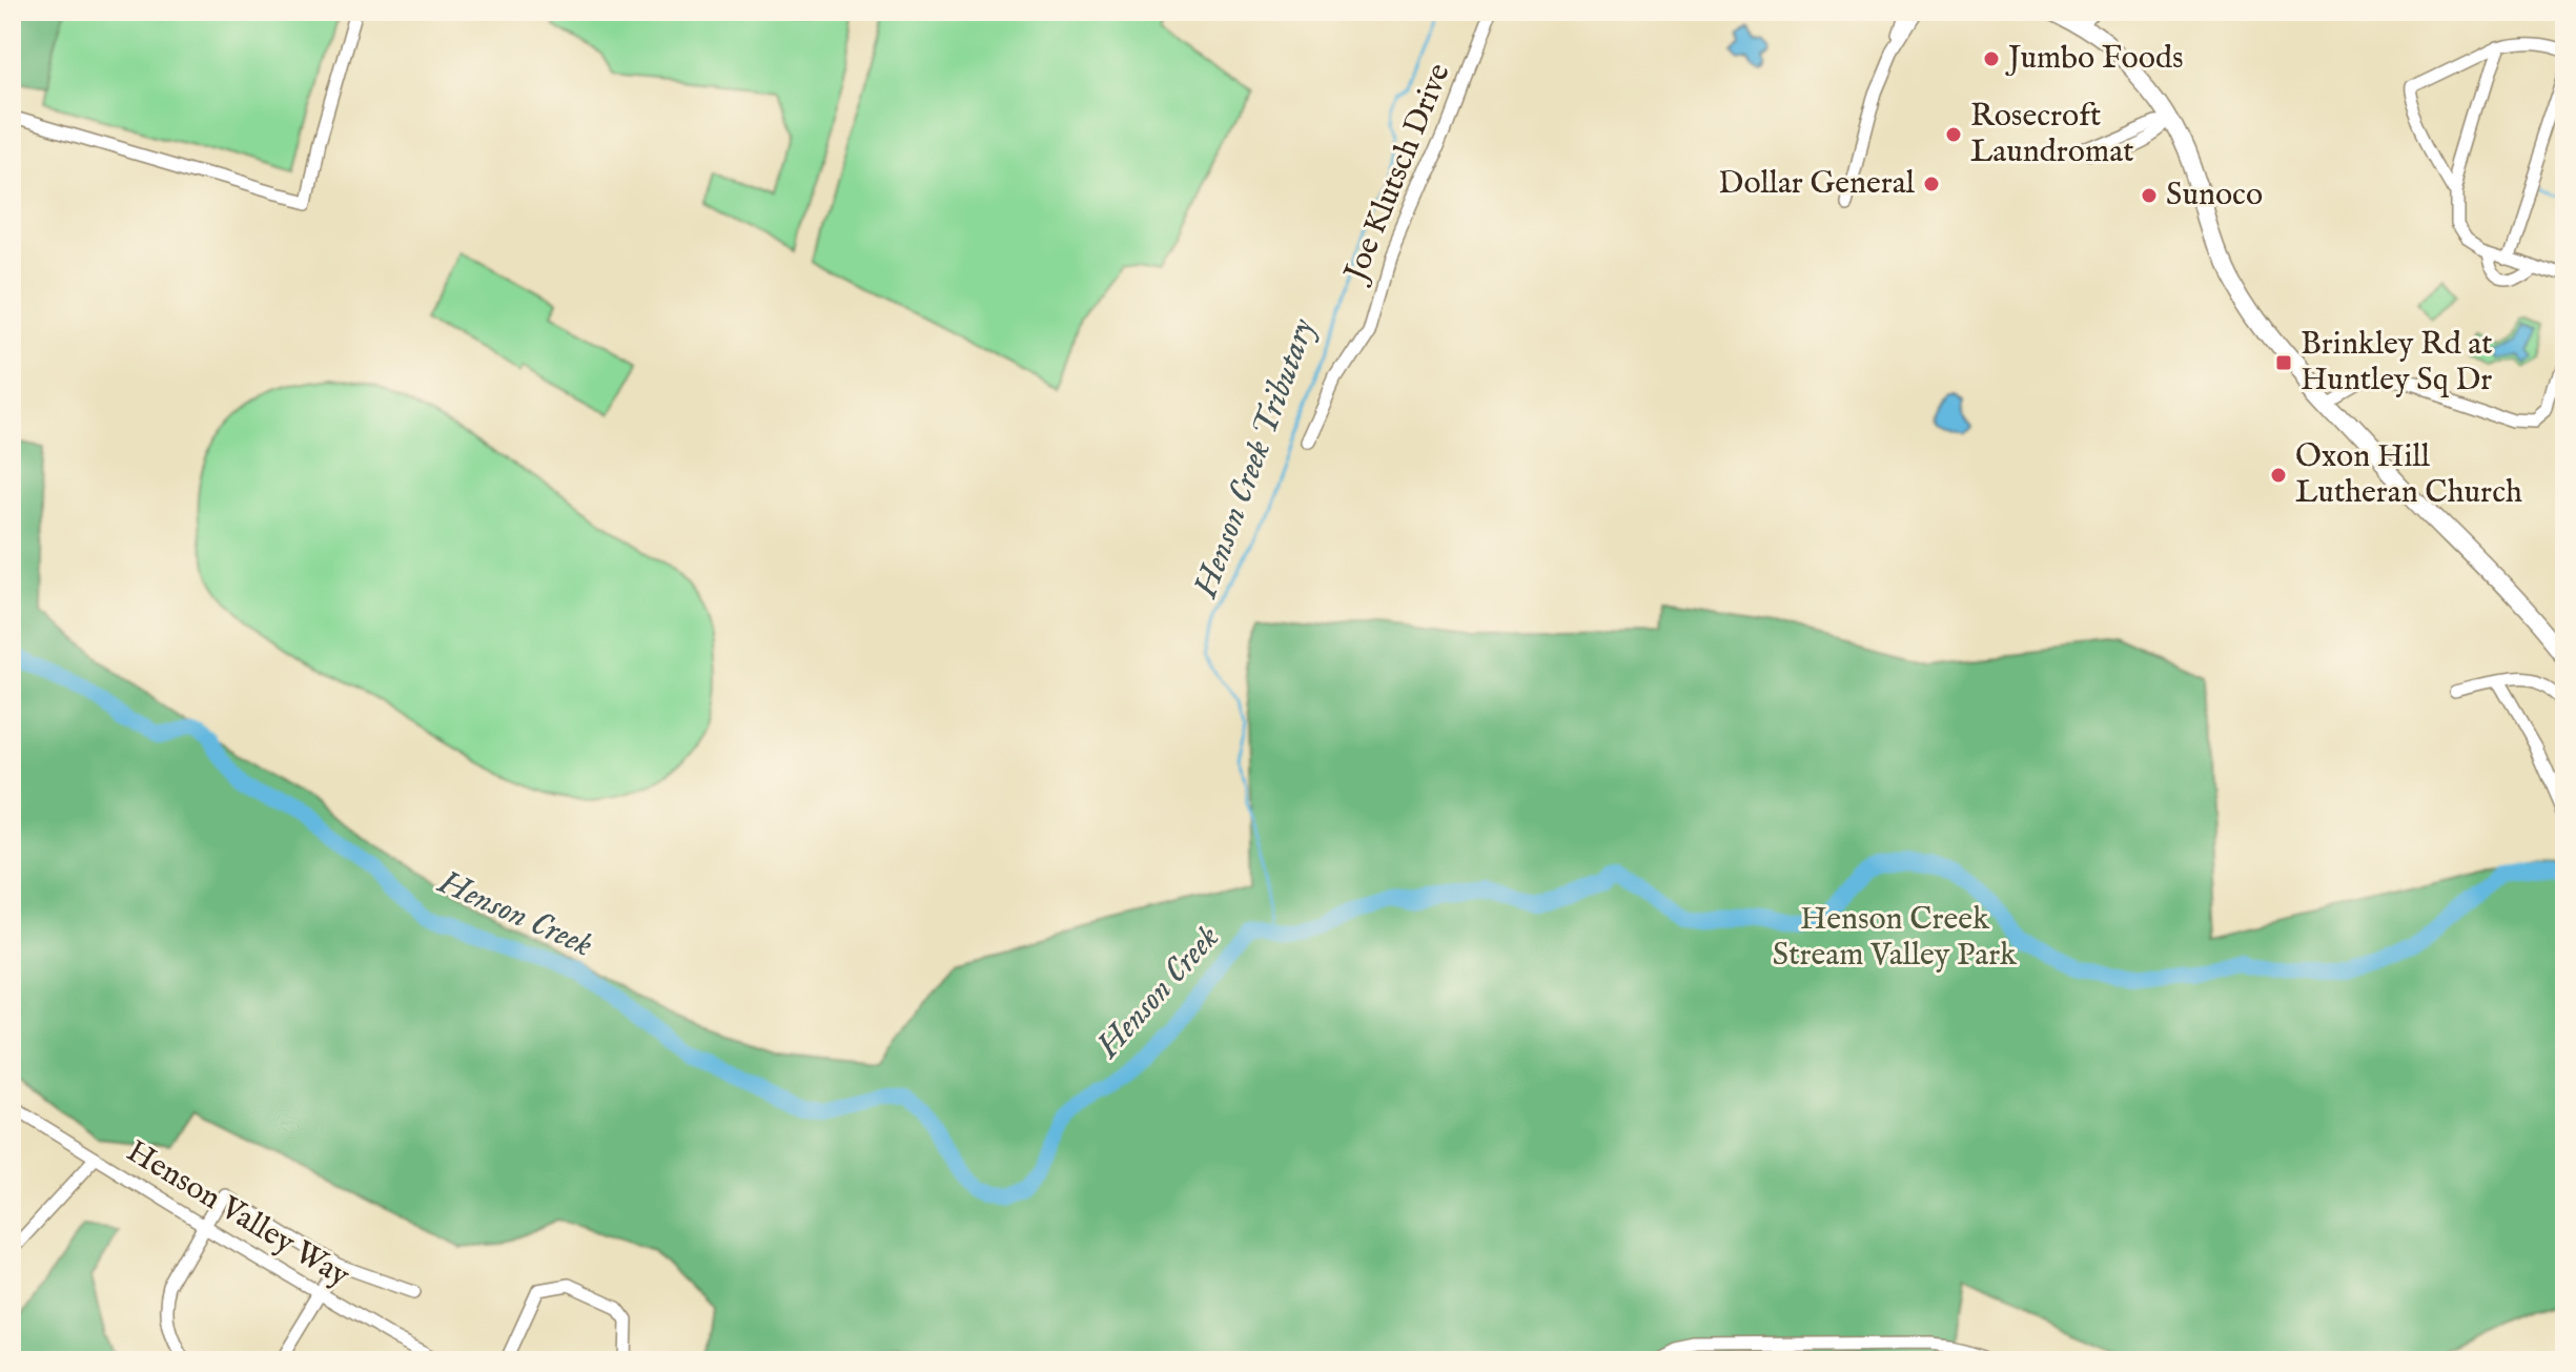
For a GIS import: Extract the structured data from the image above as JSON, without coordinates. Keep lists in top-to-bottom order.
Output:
{
  "streets": {
    "street": ["Joe Klutsch Drive", "Henson Valley Way"]
  },
  "water": ["Henson Creek Tributary", "Henson Creek"],
  "parks": ["Henson Creek Stream Valley Park"],
  "places": {
    "other": [
      "Jumbo Foods",
      "Rosecroft Laundromat",
      "Dollar General",
      "Sunoco",
      "Oxon Hill Lutheran Church"
    ],
    "transit": ["Brinkley Rd at Huntley Sq Dr"]
  }
}
